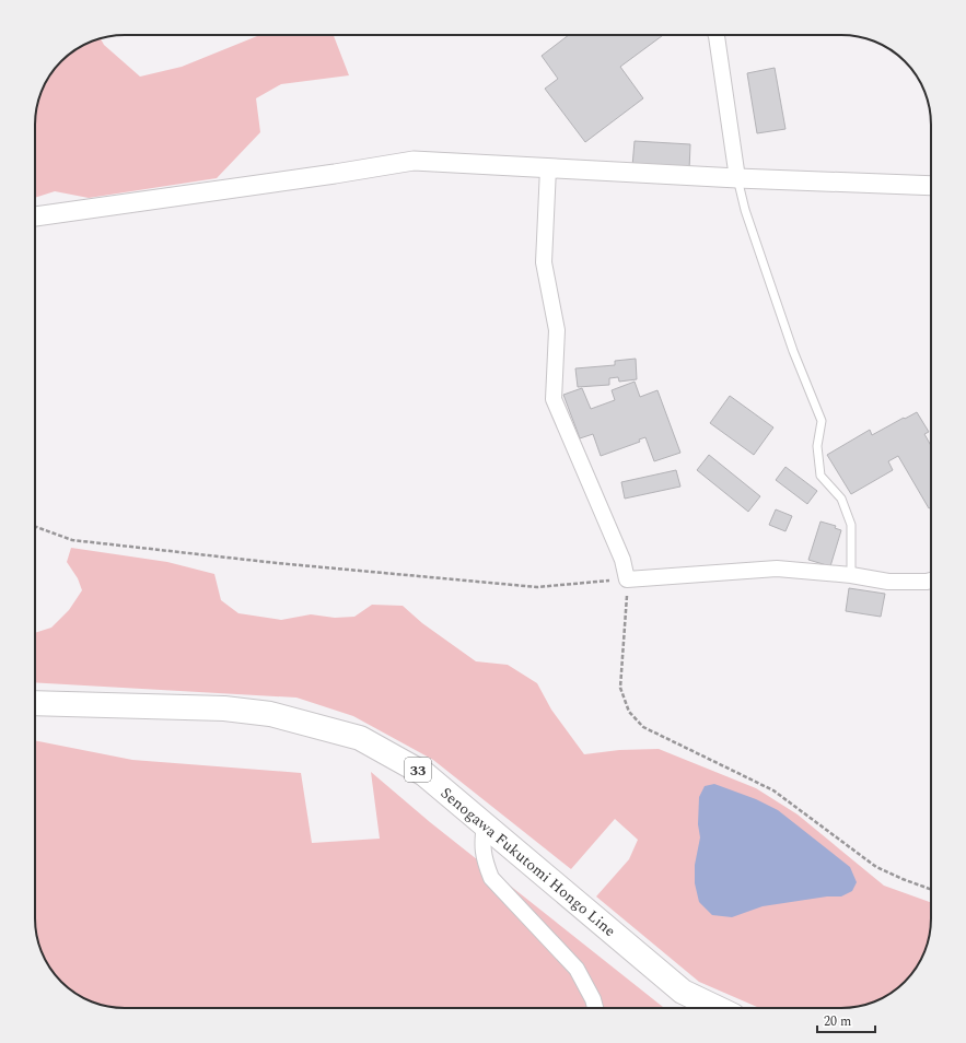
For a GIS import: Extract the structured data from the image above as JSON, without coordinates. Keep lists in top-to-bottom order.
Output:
{
  "streets": {
    "main road": ["33", "Senogawa Fukutomi Hongo Line"]
  },
  "scale_bar": "20 m"
}
